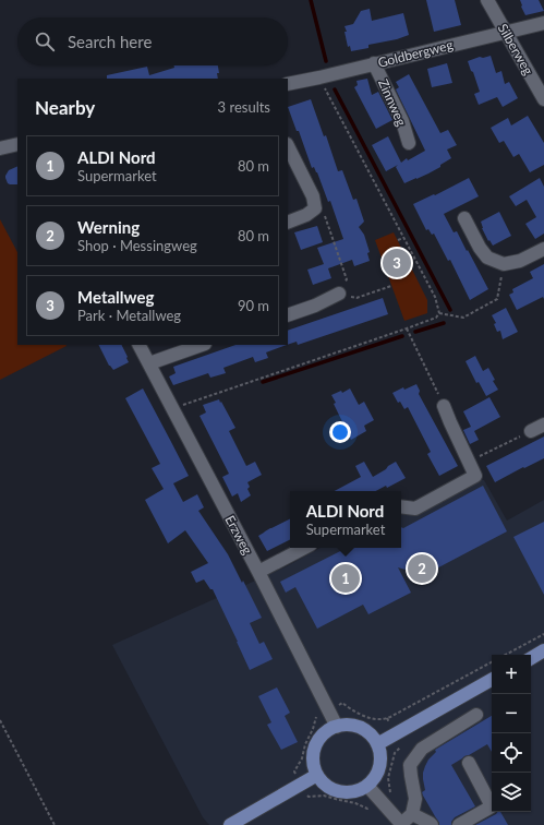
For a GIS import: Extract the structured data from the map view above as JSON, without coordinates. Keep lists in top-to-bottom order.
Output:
{
  "streets": {
    "street": [
      "Silberweg",
      "Goldbergweg",
      "Zinnweg",
      "Erzweg"
    ]
  },
  "crossings": [
    ["Silberweg", "Goldbergweg"],
    ["Goldbergweg", "Zinnweg"]
  ],
  "page": {
    "search": "Search here",
    "heading": ["Nearby", "3 results"],
    "list": [
      {
        "mark": "1",
        "name": "ALDI Nord",
        "note": "Supermarket",
        "value": "80 m"
      },
      {
        "mark": "2",
        "name": "Werning",
        "note": "Shop · Messingweg",
        "value": "80 m"
      },
      {
        "mark": "3",
        "name": "Metallweg",
        "note": "Park · Metallweg",
        "value": "90 m"
      }
    ],
    "pins": ["3", "2", "1"],
    "popup": ["ALDI Nord", "Supermarket"],
    "map_buttons": ["+", "−"]
  }
}
